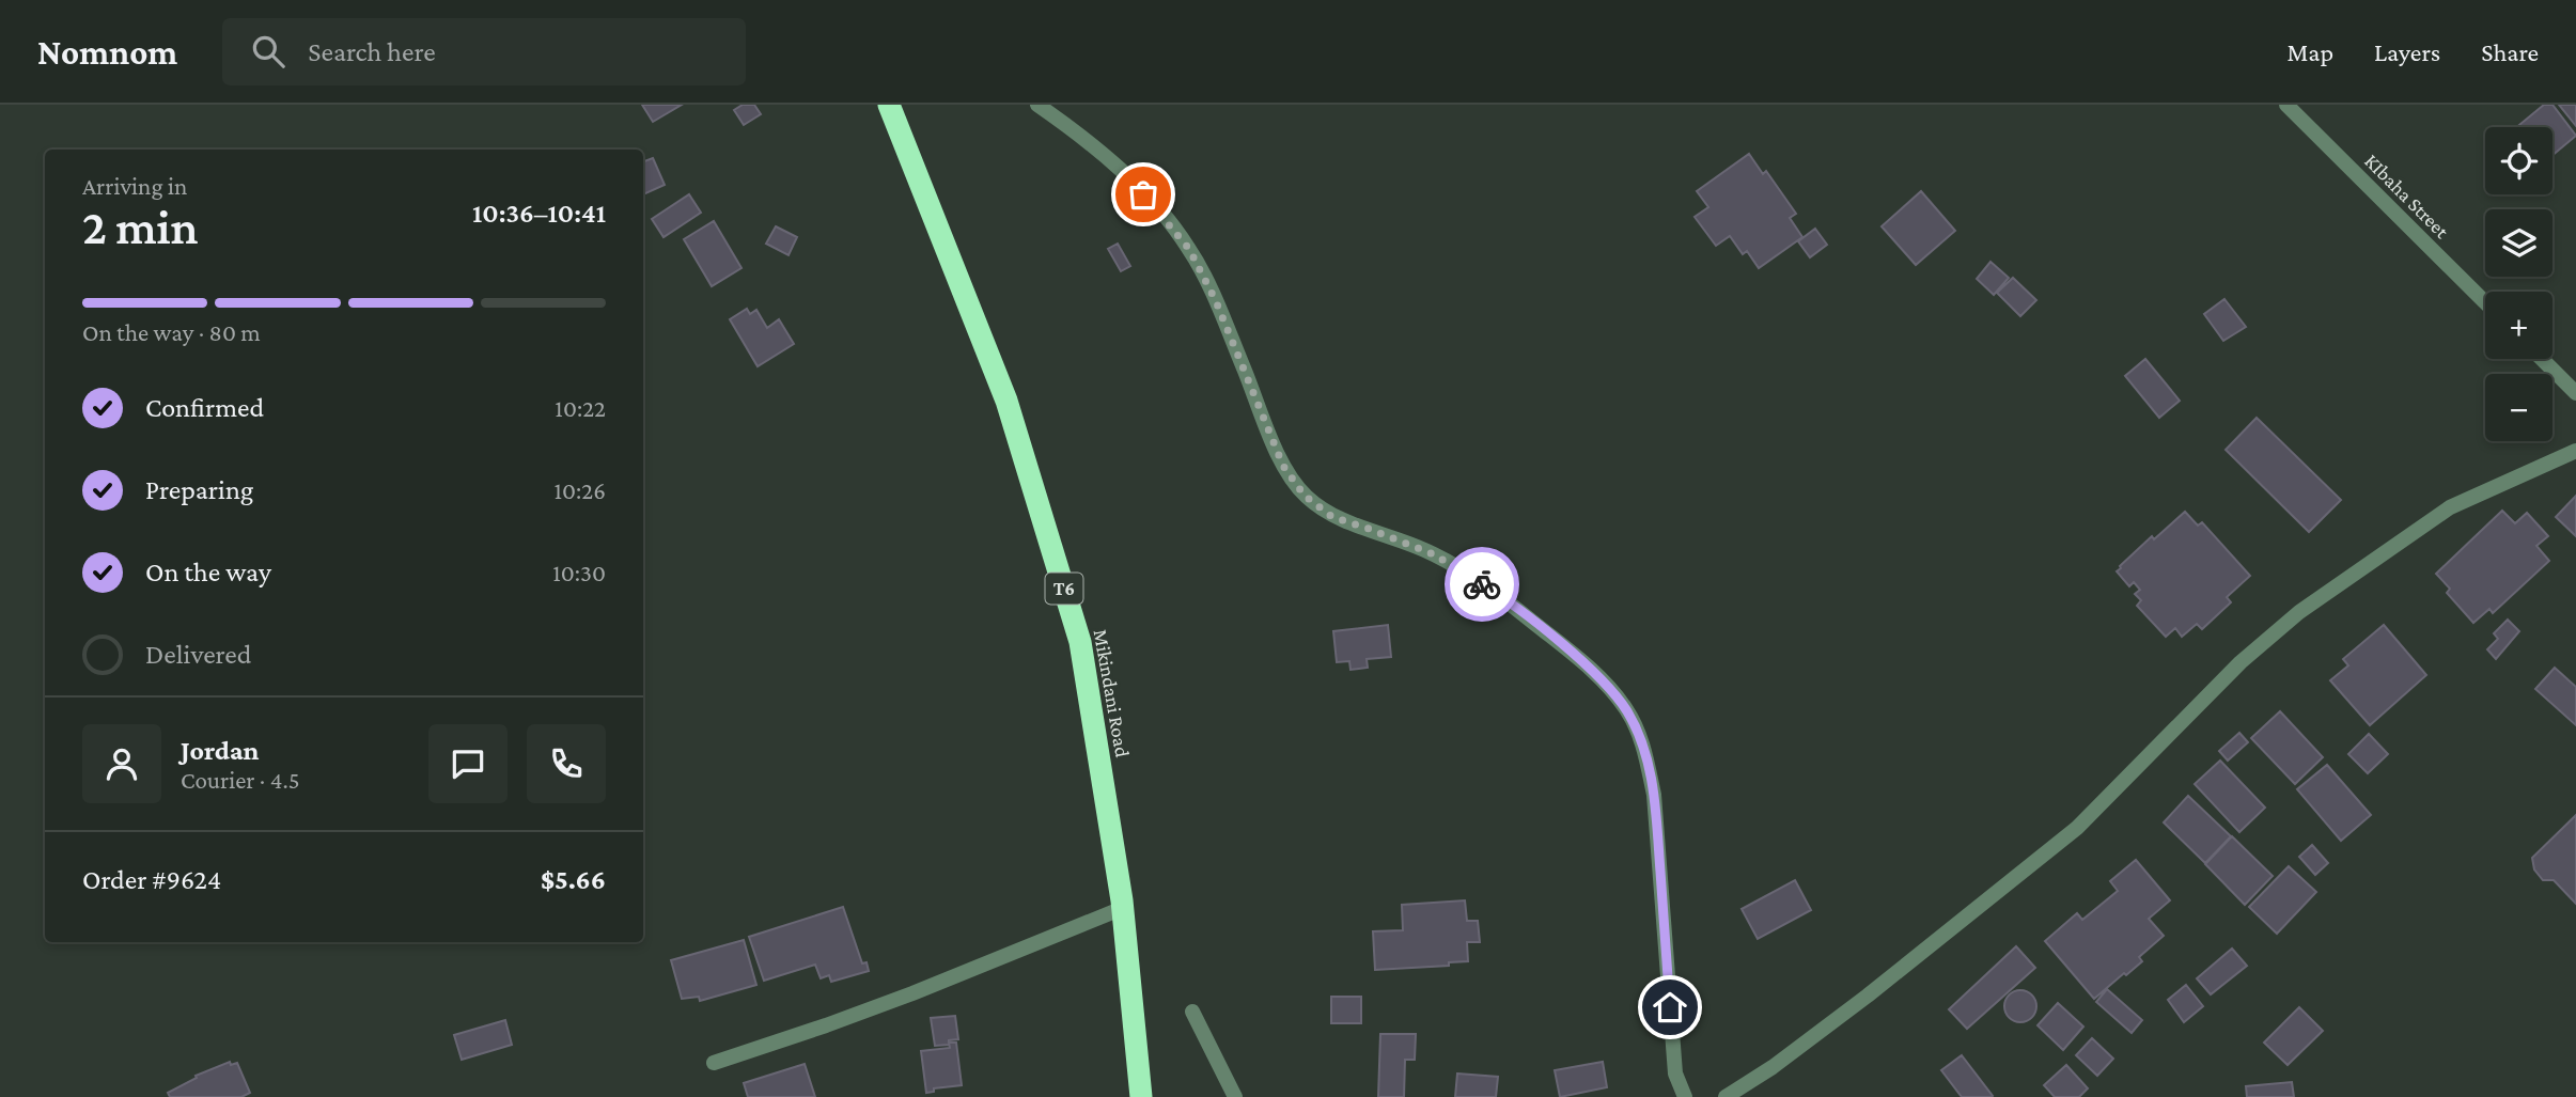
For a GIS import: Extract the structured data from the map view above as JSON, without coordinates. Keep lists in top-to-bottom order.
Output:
{
  "streets": {
    "highway": ["T6", "Mikindani Road"],
    "street": ["KIbaha Street"]
  },
  "page": {
    "header": "Nomnom",
    "search": "Search here",
    "nav": ["Map", "Layers", "Share"],
    "map_buttons": ["+", "−"],
    "heading": ["2 min", "Arriving in", "10:36–10:41"],
    "panel": [
      "Jordan",
      "Courier · 4.5",
      "Order #9624",
      "$5.66"
    ],
    "bar": "On the way · 80 m",
    "list": [
      ["Confirmed", "10:22"],
      ["Preparing", "10:26"],
      ["On the way", "10:30"],
      "Delivered"
    ]
  }
}
